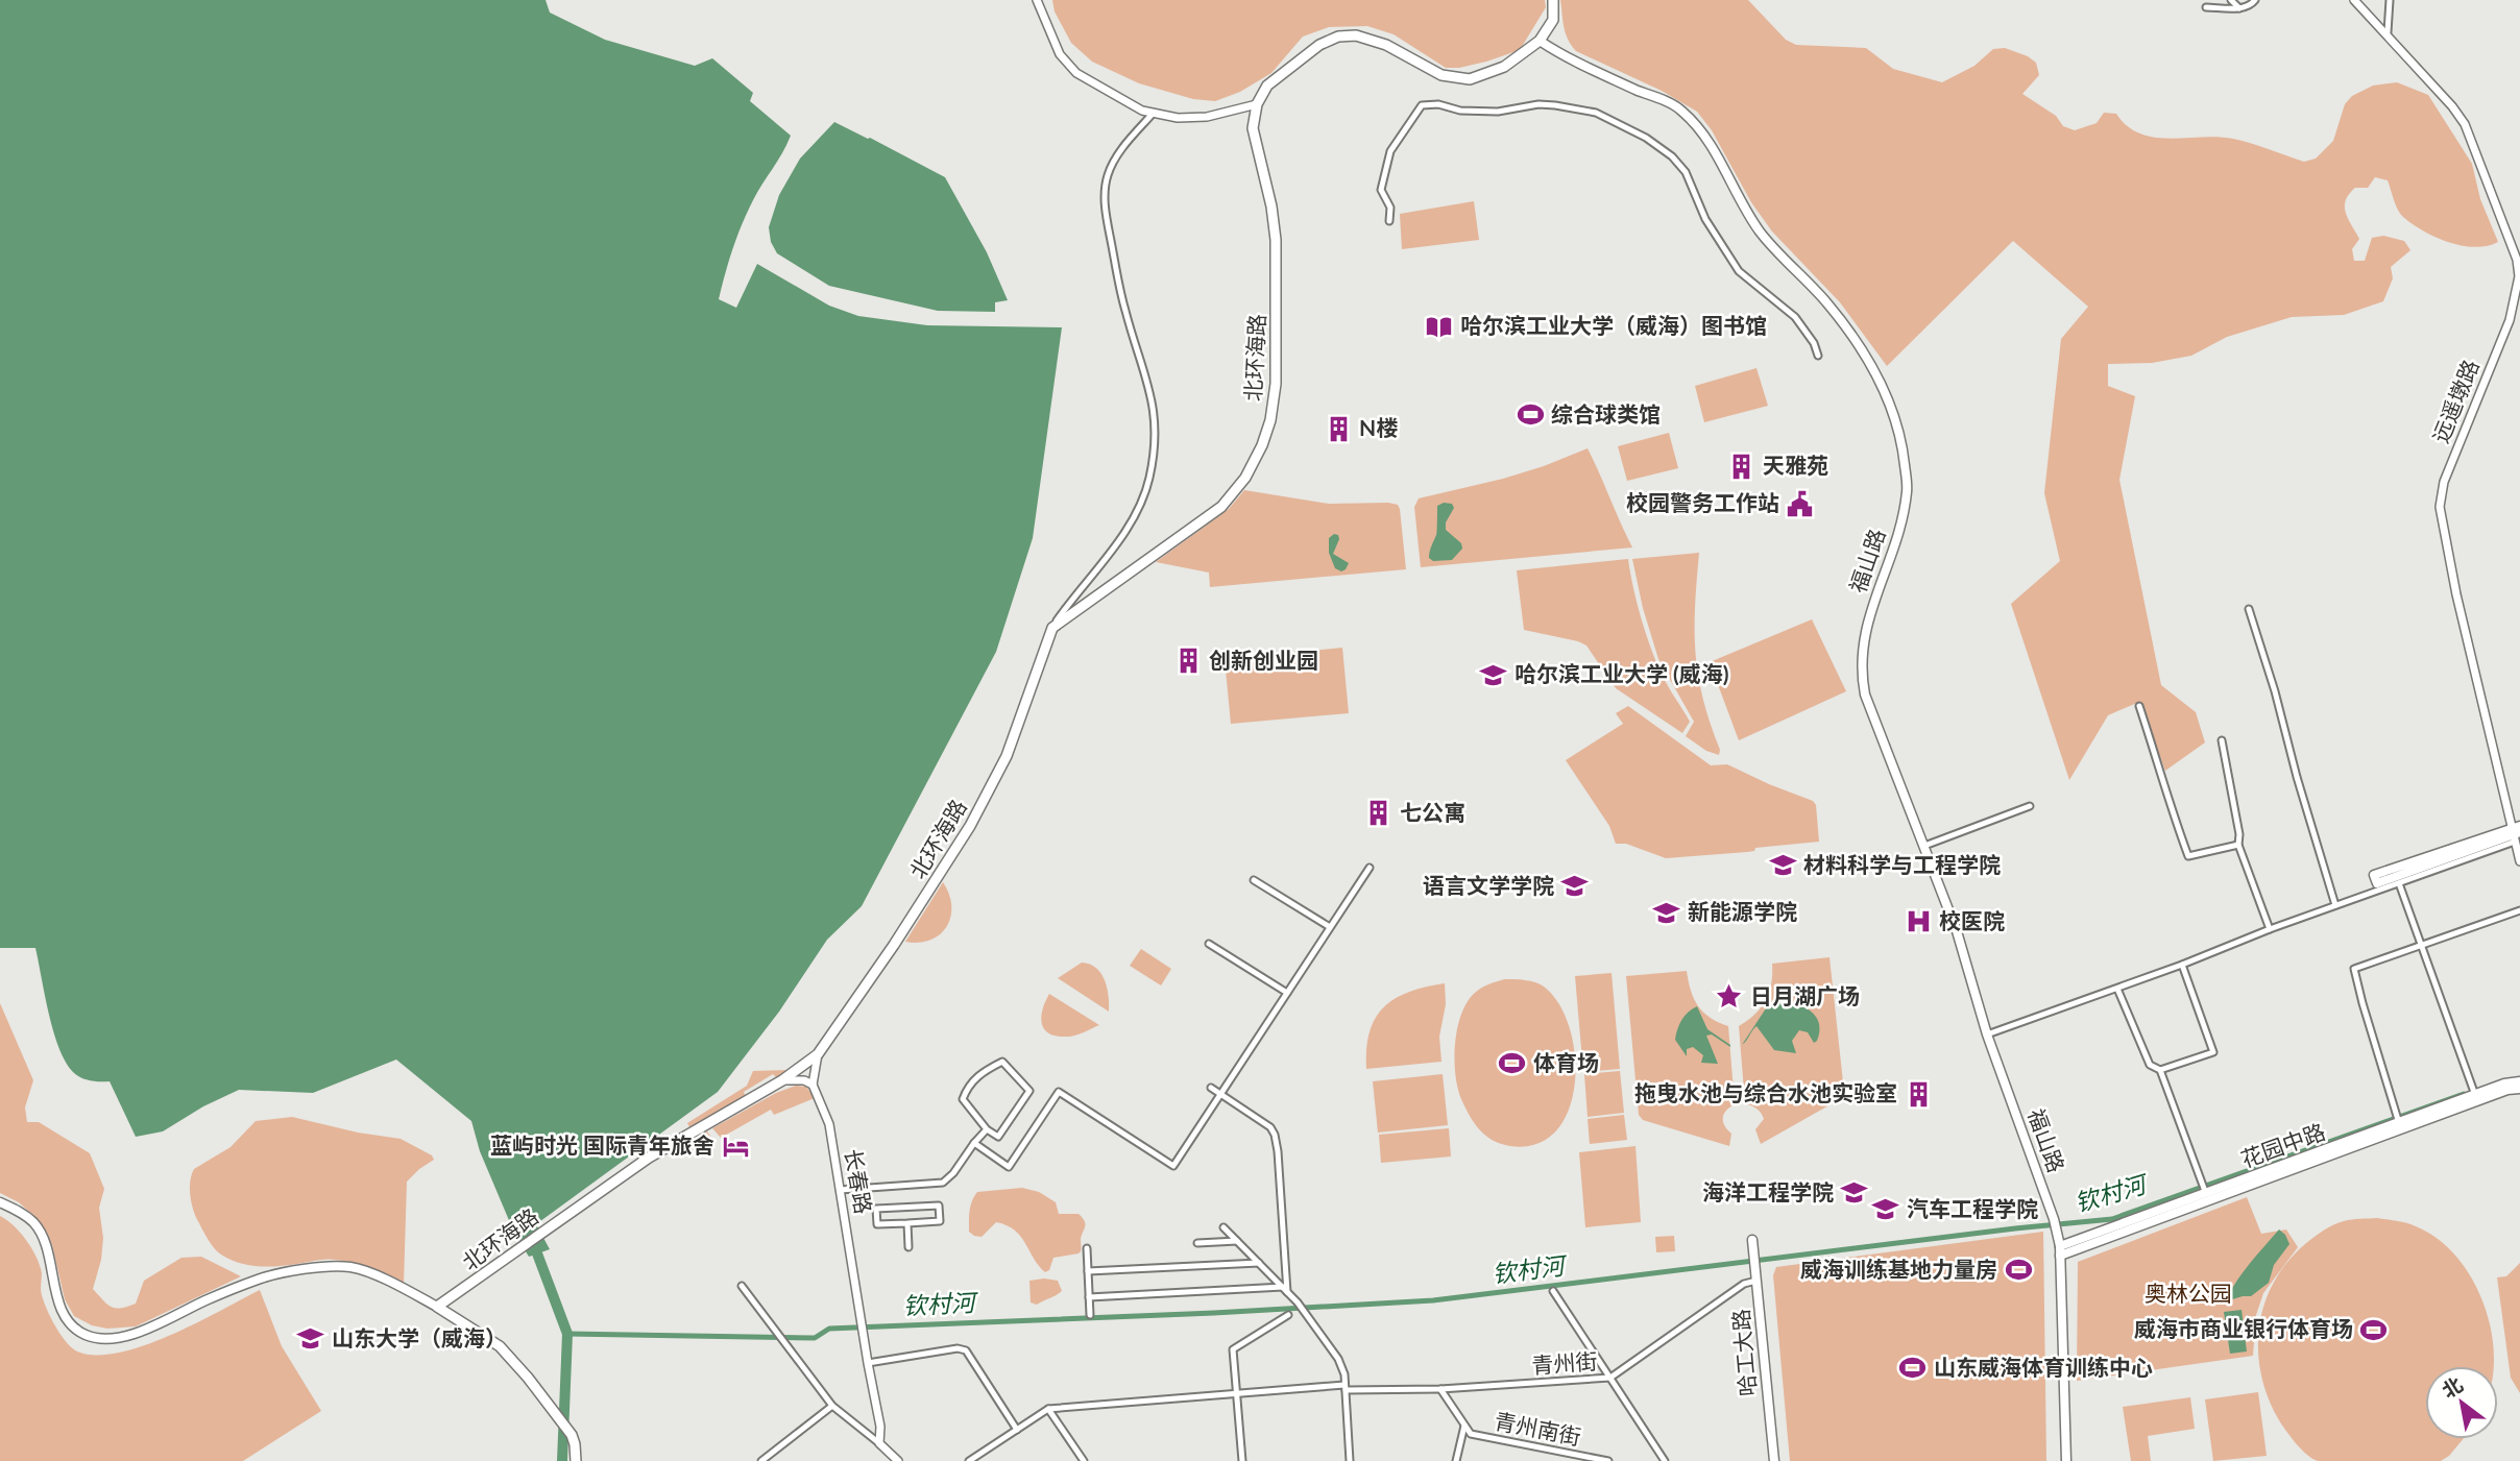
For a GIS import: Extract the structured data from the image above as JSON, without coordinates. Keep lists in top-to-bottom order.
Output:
{
  "streets": {
    "main road": [
      "北环海路",
      "福山路",
      "花园中路",
      "哈工大路"
    ],
    "street": [
      "远遥墩路",
      "长春路",
      "青州街",
      "青州南街"
    ]
  },
  "crossings": [
    ["福山路", "花园中路"],
    ["哈工大路", "青州街"],
    ["青州街", "青州南街"]
  ],
  "water": ["钦村河"],
  "parks": ["奥林公园"],
  "places": {
    "library": ["哈尔滨工业大学（威海）图书馆"],
    "sports": [
      "综合球类馆",
      "体育场",
      "威海训练基地力量房",
      "威海市商业银行体育场",
      "山东威海体育训练中心"
    ],
    "building": [
      "N楼",
      "天雅苑",
      "创新创业园",
      "七公寓",
      "拖曳水池与综合水池实验室"
    ],
    "public building": ["校园警务工作站"],
    "school or university": [
      "哈尔滨工业大学 (威海)",
      "材料科学与工程学院",
      "语言文学学院",
      "新能源学院",
      "海洋工程学院",
      "汽车工程学院",
      "山东大学（威海）"
    ],
    "hospital": ["校医院"],
    "place": ["日月湖广场"],
    "hotel": ["蓝屿时光 国际青年旅舍"]
  },
  "north": "top left"
}
